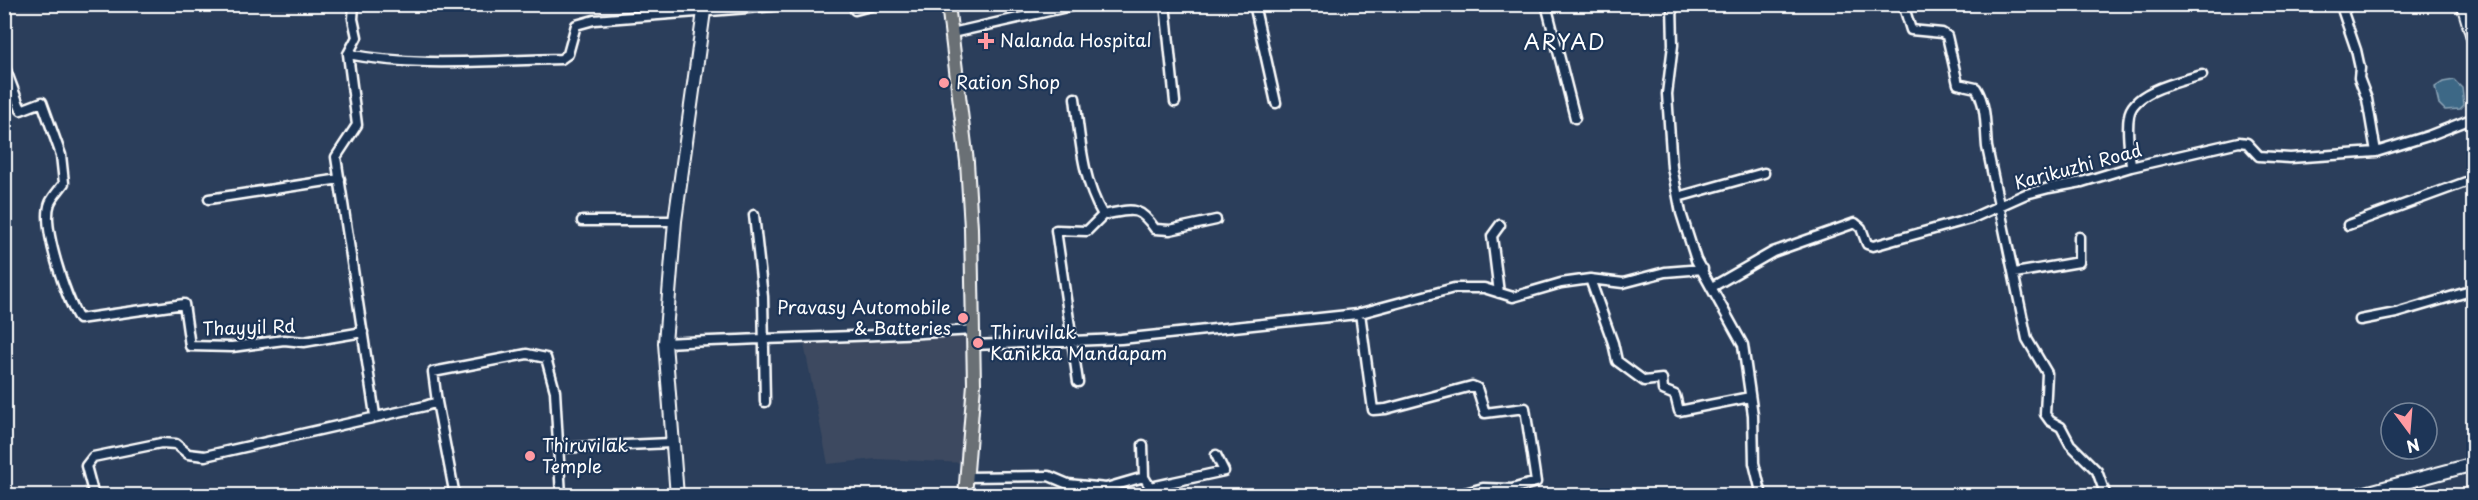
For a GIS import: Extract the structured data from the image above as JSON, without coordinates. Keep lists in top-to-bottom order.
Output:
{
  "streets": {
    "street": ["Karikuzhi Road", "Thayyil Rd"]
  },
  "districts": ["ARYAD"],
  "places": {
    "health": ["Nalanda Hospital"],
    "other": [
      "Ration Shop",
      "Pravasy Automobile & Batteries",
      "Thiruvilak Kanikka Mandapam",
      "Thiruvilak Temple"
    ]
  },
  "north": "bottom"
}
